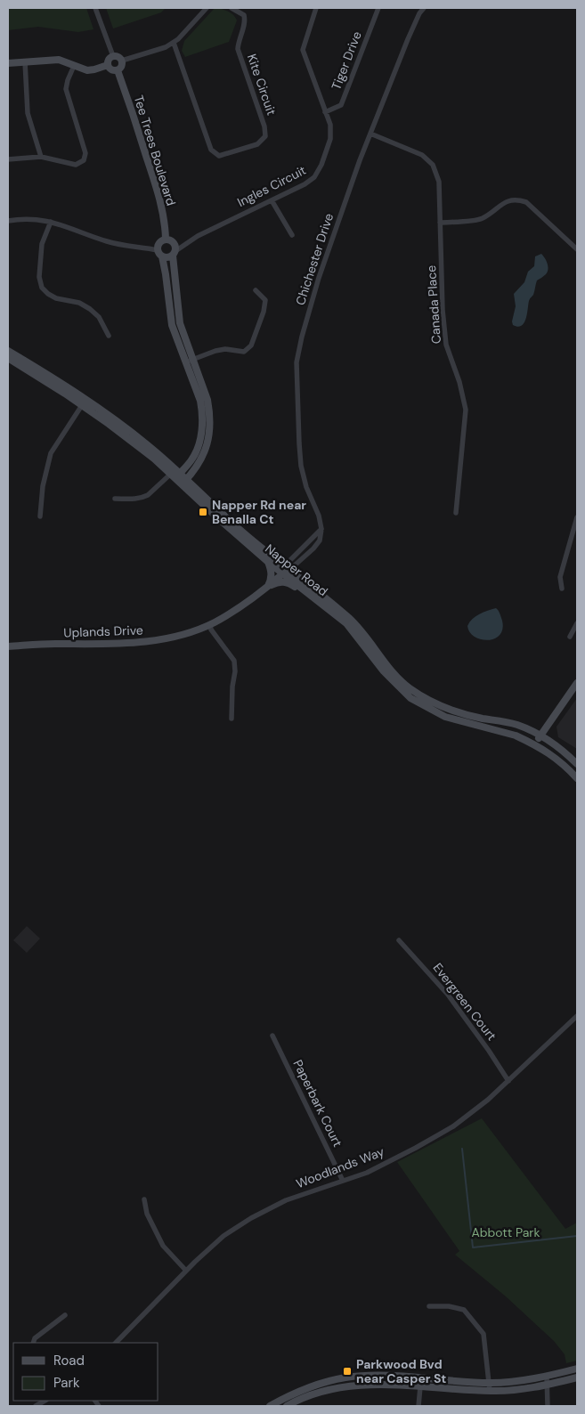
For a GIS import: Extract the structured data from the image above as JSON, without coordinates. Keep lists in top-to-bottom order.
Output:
{
  "streets": {
    "street": [
      "Tiger Drive",
      "Kite Circuit",
      "Tee Trees Boulevard",
      "Ingles Circuit",
      "Chichester Drive",
      "Canada Place",
      "Napper Road",
      "Uplands Drive",
      "Evergreen Court",
      "Paperbark Court",
      "Woodlands Way"
    ]
  },
  "crossings": [
    ["Tiger Drive", "Ingles Circuit"],
    ["Tee Trees Boulevard", "Ingles Circuit"],
    ["Chichester Drive", "Canada Place"],
    ["Chichester Drive", "Napper Road"],
    ["Chichester Drive", "Uplands Drive"],
    ["Napper Road", "Uplands Drive"],
    ["Evergreen Court", "Woodlands Way"],
    ["Paperbark Court", "Woodlands Way"]
  ],
  "parks": ["Abbott Park"],
  "places": {
    "transit": ["Napper Rd near Benalla Ct", "Parkwood Bvd near Casper St"]
  },
  "legend": ["Road", "Park"]
}
